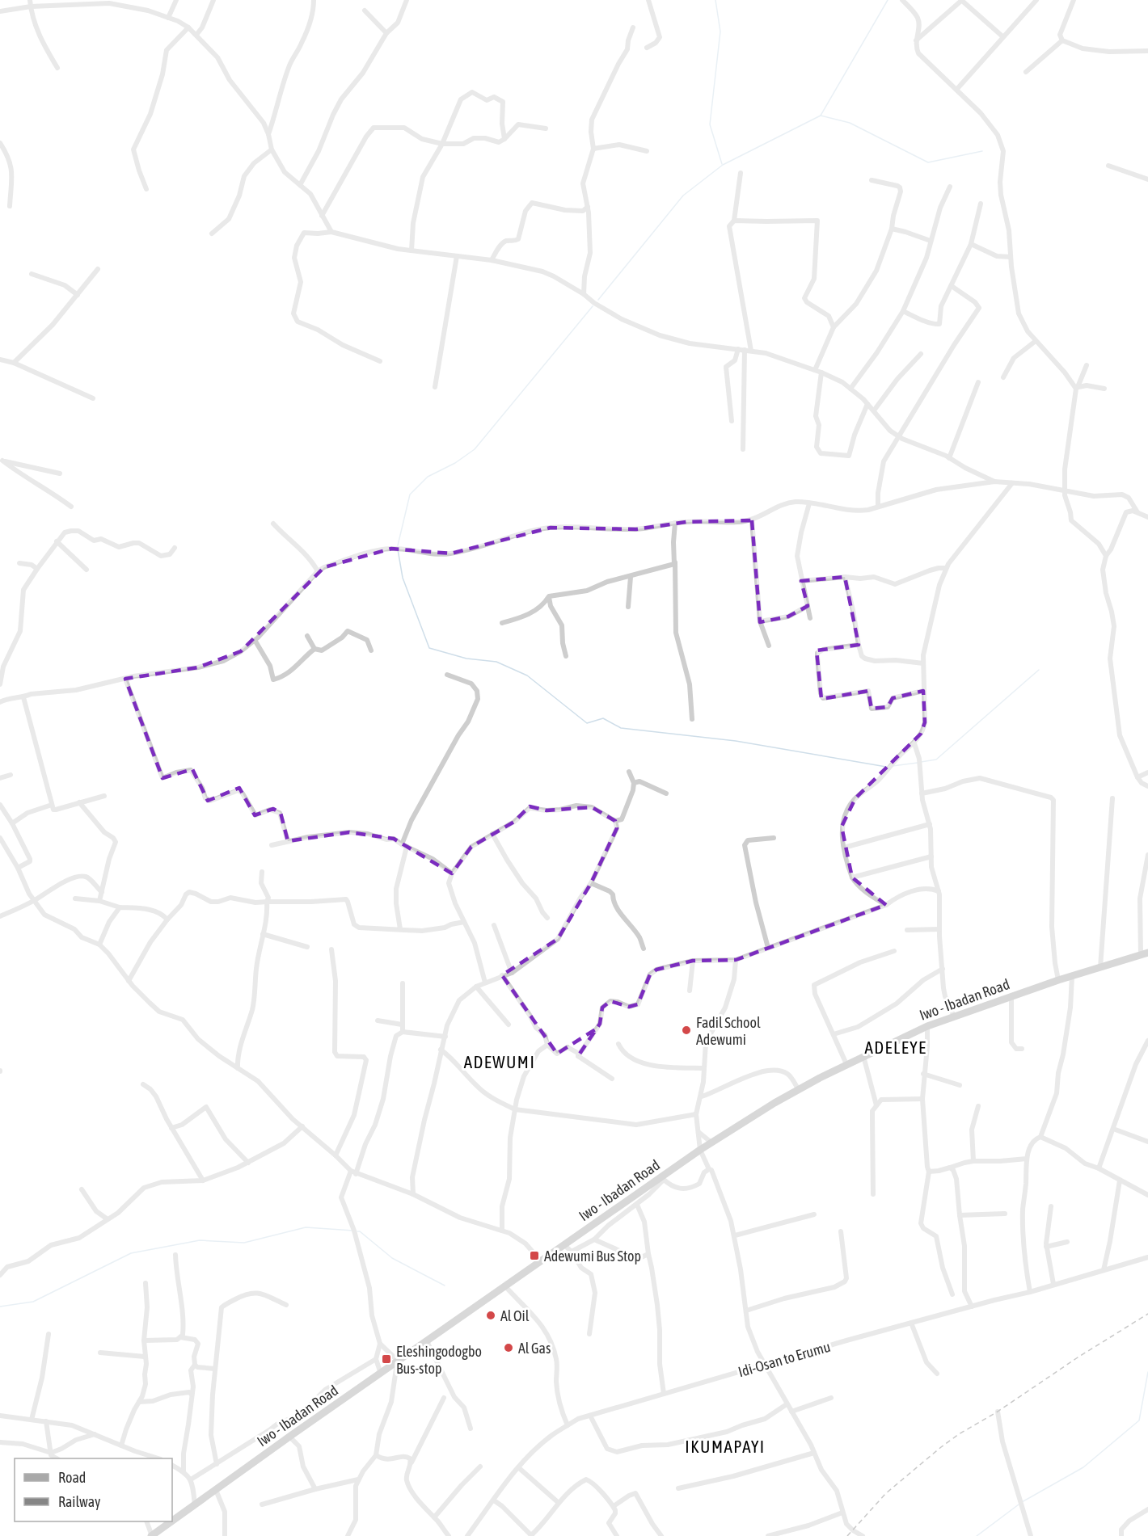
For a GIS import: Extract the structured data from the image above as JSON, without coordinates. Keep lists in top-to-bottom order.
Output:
{
  "streets": {
    "main road": ["Iwo - Ibadan Road"],
    "street": ["Idi-Osan to Erumu"]
  },
  "districts": ["ADELEYE", "ADEWUMI", "IKUMAPAYI"],
  "places": {
    "other": ["Fadil School Adewumi", "Al Oil", "Al Gas"],
    "transit": ["Adewumi Bus Stop", "Eleshingodogbo Bus-stop"]
  },
  "legend": ["Road", "Railway"]
}
